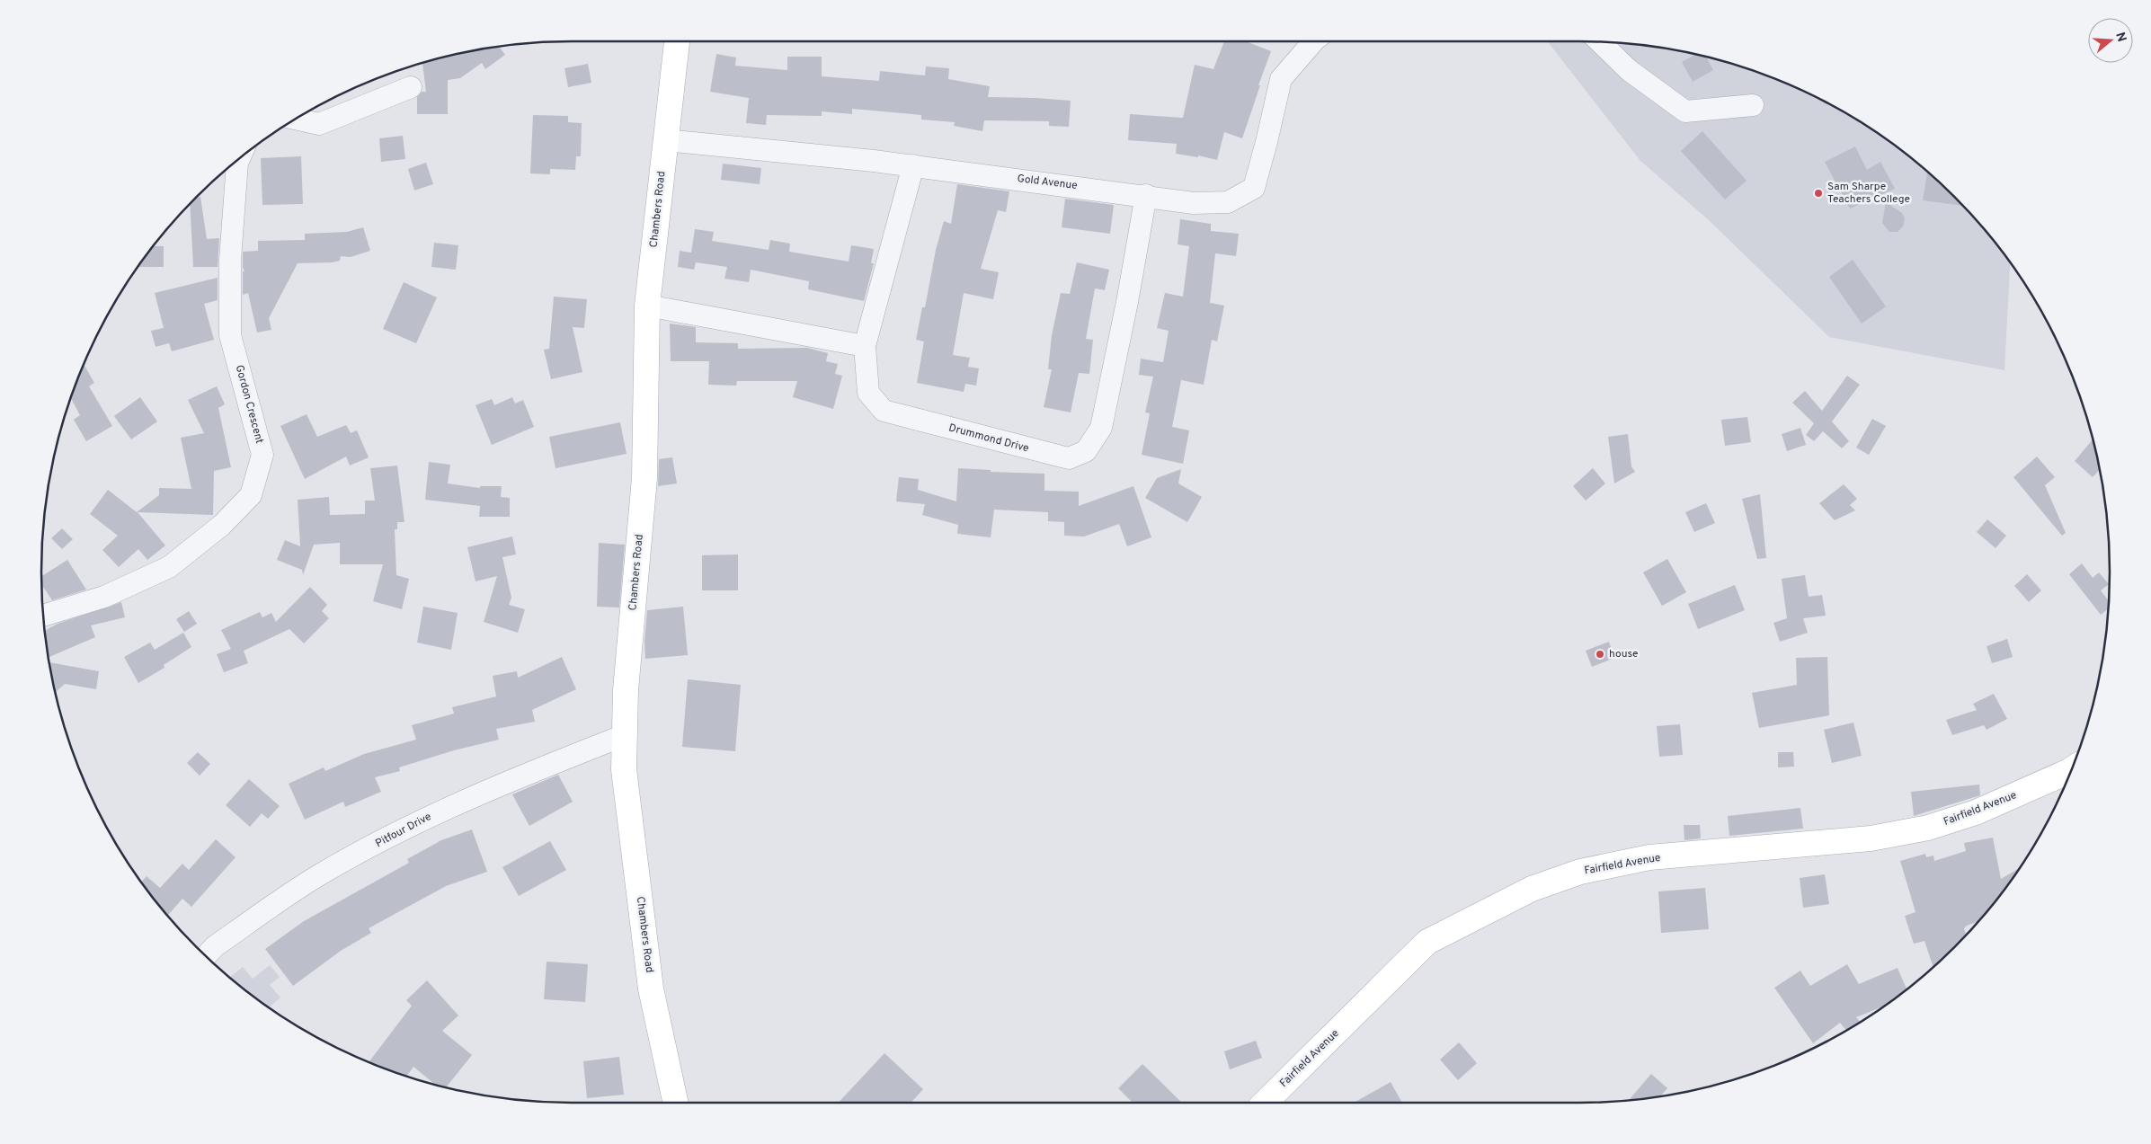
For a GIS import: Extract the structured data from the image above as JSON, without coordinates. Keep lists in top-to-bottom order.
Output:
{
  "streets": {
    "street": [
      "Gold Avenue",
      "Chambers Road",
      "Gordon Crescent",
      "Drummond Drive",
      "Fairfield Avenue",
      "Pitfour Drive"
    ]
  },
  "crossings": [
    ["Gold Avenue", "Chambers Road"],
    ["Gold Avenue", "Drummond Drive"],
    ["Chambers Road", "Pitfour Drive"]
  ],
  "places": ["Sam Sharpe Teachers College", "house"],
  "north": "right"
}
